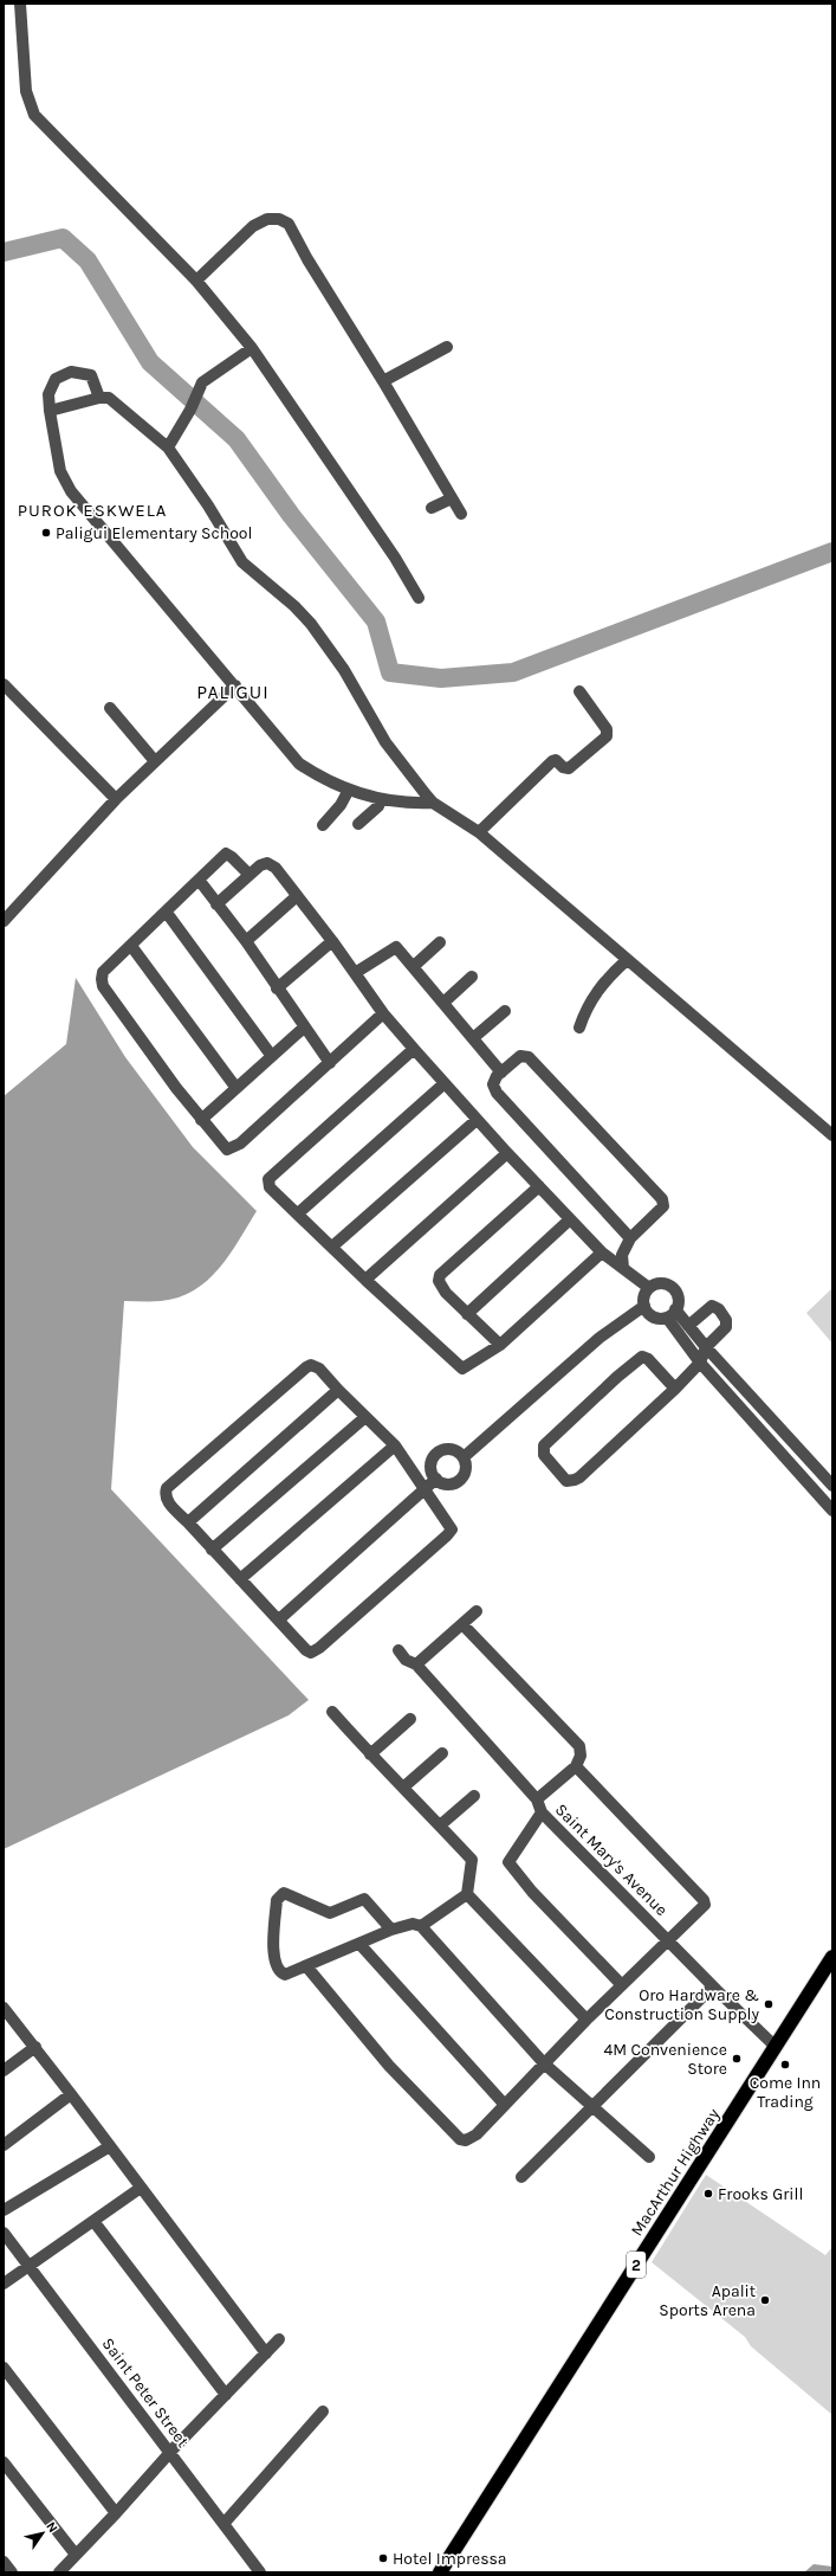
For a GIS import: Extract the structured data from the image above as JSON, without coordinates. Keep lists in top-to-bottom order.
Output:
{
  "streets": {
    "highway": ["MacArthur Highway", "2"],
    "street": ["Saint Mary's Avenue", "Saint Peter Street"]
  },
  "crossings": [
    ["Saint Mary's Avenue", "MacArthur Highway"]
  ],
  "districts": ["PUROK ESKWELA", "PALIGUI"],
  "places": [
    "Paligui Elementary School",
    "Oro Hardware & Construction Supply",
    "4M Convenience Store",
    "Come Inn Trading",
    "Frooks Grill",
    "Apalit Sports Arena",
    "Hotel Impressa"
  ],
  "north": "top right"
}
